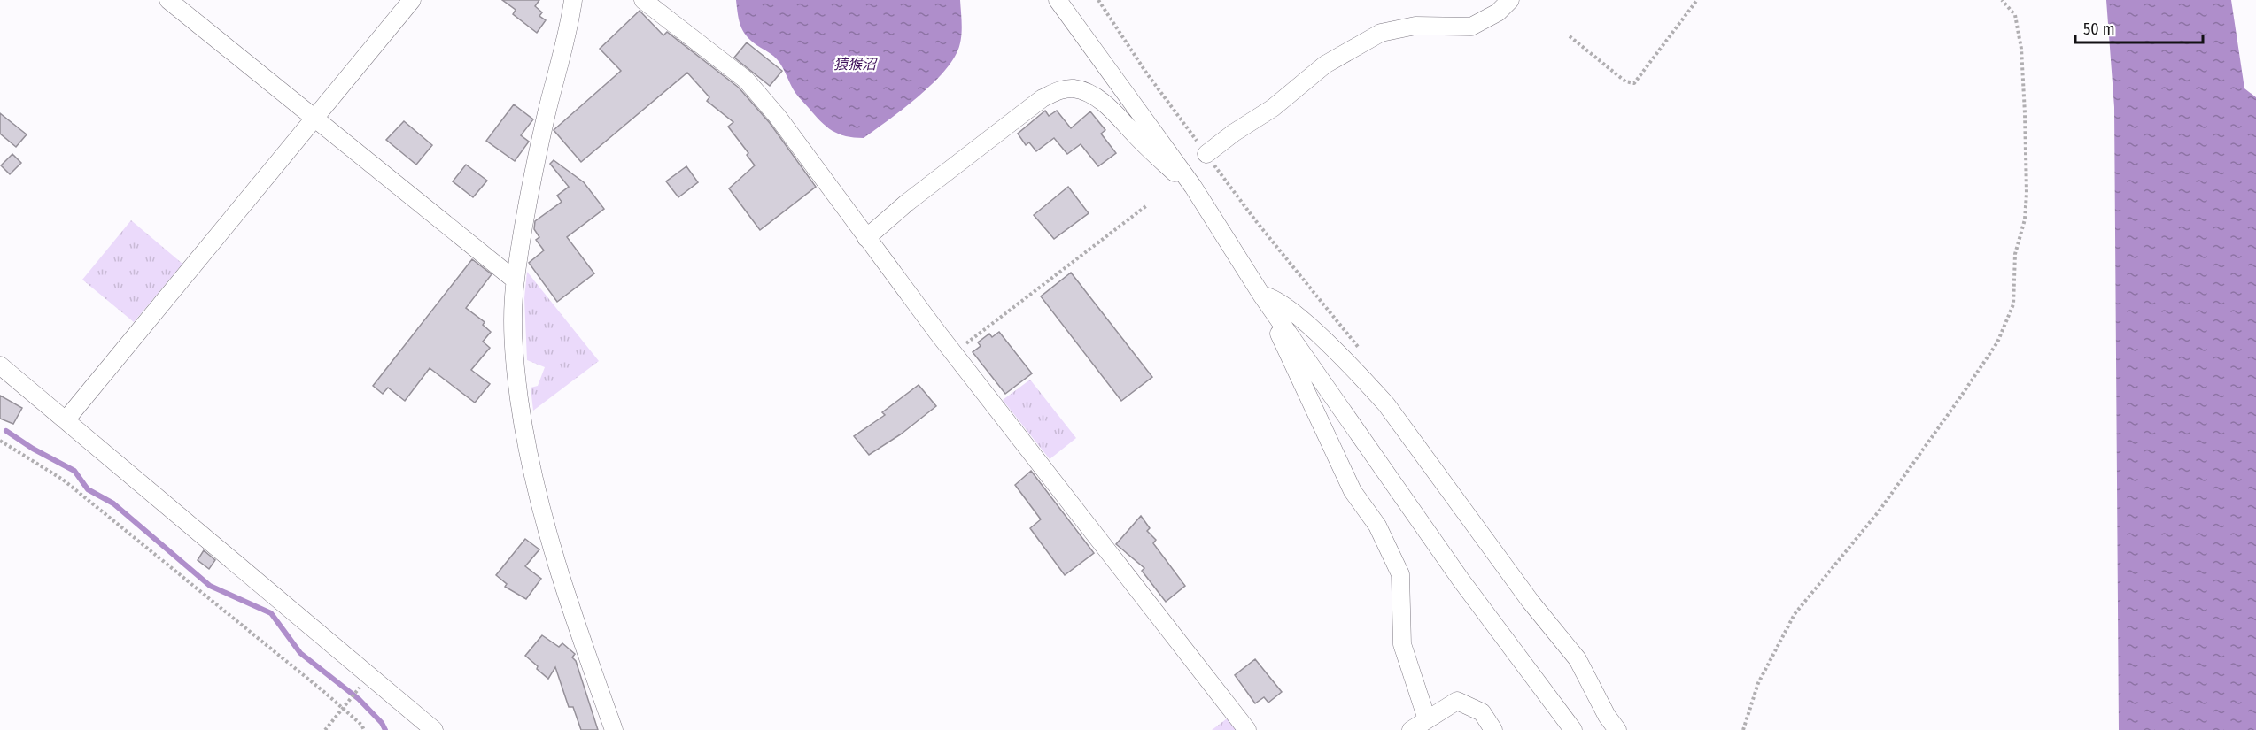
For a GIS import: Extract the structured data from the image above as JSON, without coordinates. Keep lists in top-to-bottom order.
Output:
{
  "water": ["猿猴沼"],
  "scale_bar": "50 m"
}
